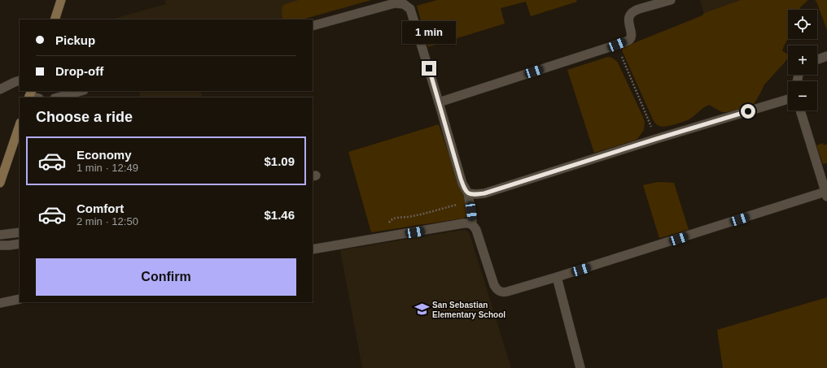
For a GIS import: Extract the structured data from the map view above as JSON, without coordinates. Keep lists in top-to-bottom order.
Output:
{
  "places": {
    "school or university": ["San Sebastian Elementary School"]
  },
  "page": {
    "map_buttons": ["+", "−"],
    "banner": ["Pickup", "Drop-off"],
    "bubble": "1 min",
    "heading": "Choose a ride",
    "list": [
      {
        "name": "Economy",
        "note": "1 min · 12:49",
        "value": "$1.09"
      },
      {
        "name": "Comfort",
        "note": "2 min · 12:50",
        "value": "$1.46"
      }
    ],
    "buttons": "Confirm"
  }
}
